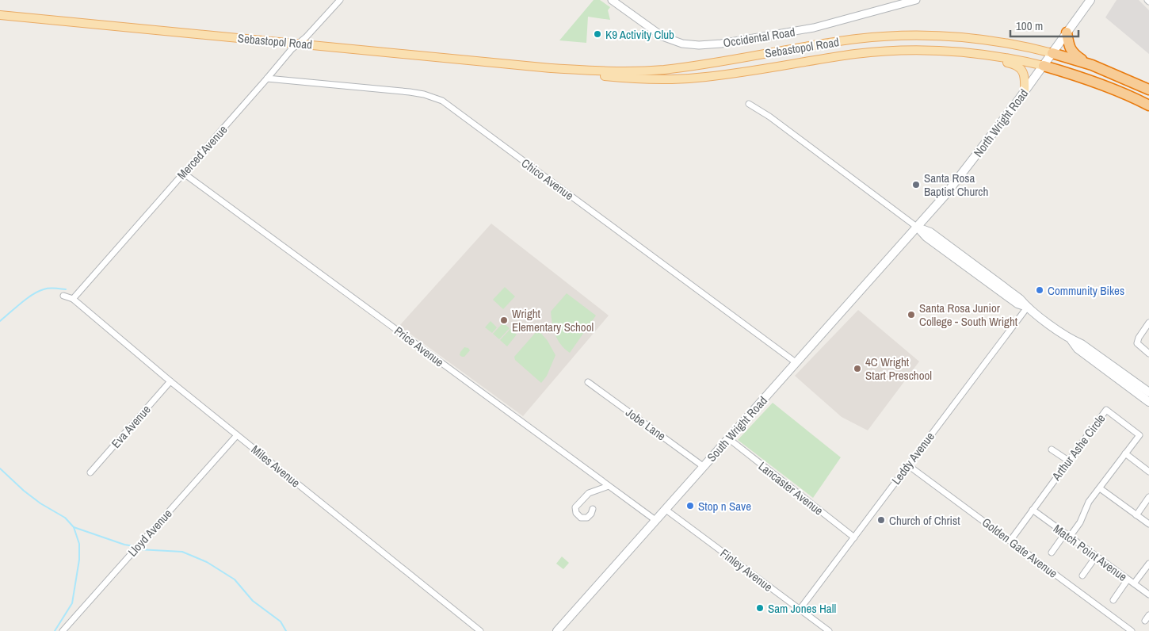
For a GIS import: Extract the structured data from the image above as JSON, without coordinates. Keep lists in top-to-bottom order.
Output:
{
  "streets": {
    "main road": ["Sebastopol Road", "North Wright Road", "South Wright Road"],
    "street": [
      "Occidental Road",
      "Merced Avenue",
      "Chico Avenue",
      "Price Avenue",
      "Jobe Lane",
      "Eva Avenue",
      "Arthur Ashe Circle",
      "Leddy Avenue",
      "Miles Avenue",
      "Lancaster Avenue",
      "Lloyd Avenue",
      "Golden Gate Avenue",
      "Match Point Avenue",
      "Finley Avenue"
    ]
  },
  "crossings": [
    ["Sebastopol Road", "North Wright Road"],
    ["Sebastopol Road", "Merced Avenue"],
    ["North Wright Road", "South Wright Road"],
    ["Merced Avenue", "Chico Avenue"],
    ["Merced Avenue", "Price Avenue"],
    ["Merced Avenue", "Miles Avenue"],
    ["Chico Avenue", "South Wright Road"],
    ["Price Avenue", "South Wright Road"],
    ["Jobe Lane", "South Wright Road"],
    ["Eva Avenue", "Miles Avenue"],
    ["South Wright Road", "Lancaster Avenue"],
    ["South Wright Road", "Finley Avenue"],
    ["Arthur Ashe Circle", "Golden Gate Avenue"],
    ["Arthur Ashe Circle", "Match Point Avenue"],
    ["Leddy Avenue", "Lancaster Avenue"],
    ["Leddy Avenue", "Golden Gate Avenue"],
    ["Leddy Avenue", "Finley Avenue"],
    ["Miles Avenue", "Lloyd Avenue"]
  ],
  "places": [
    "K9 Activity Club",
    "Santa Rosa Baptist Church",
    "Community Bikes",
    "Santa Rosa Junior College - South Wright",
    "Wright Elementary School",
    "4C Wright Start Preschool",
    "Stop n Save",
    "Church of Christ",
    "Sam Jones Hall"
  ],
  "scale_bar": "100 m"
}
